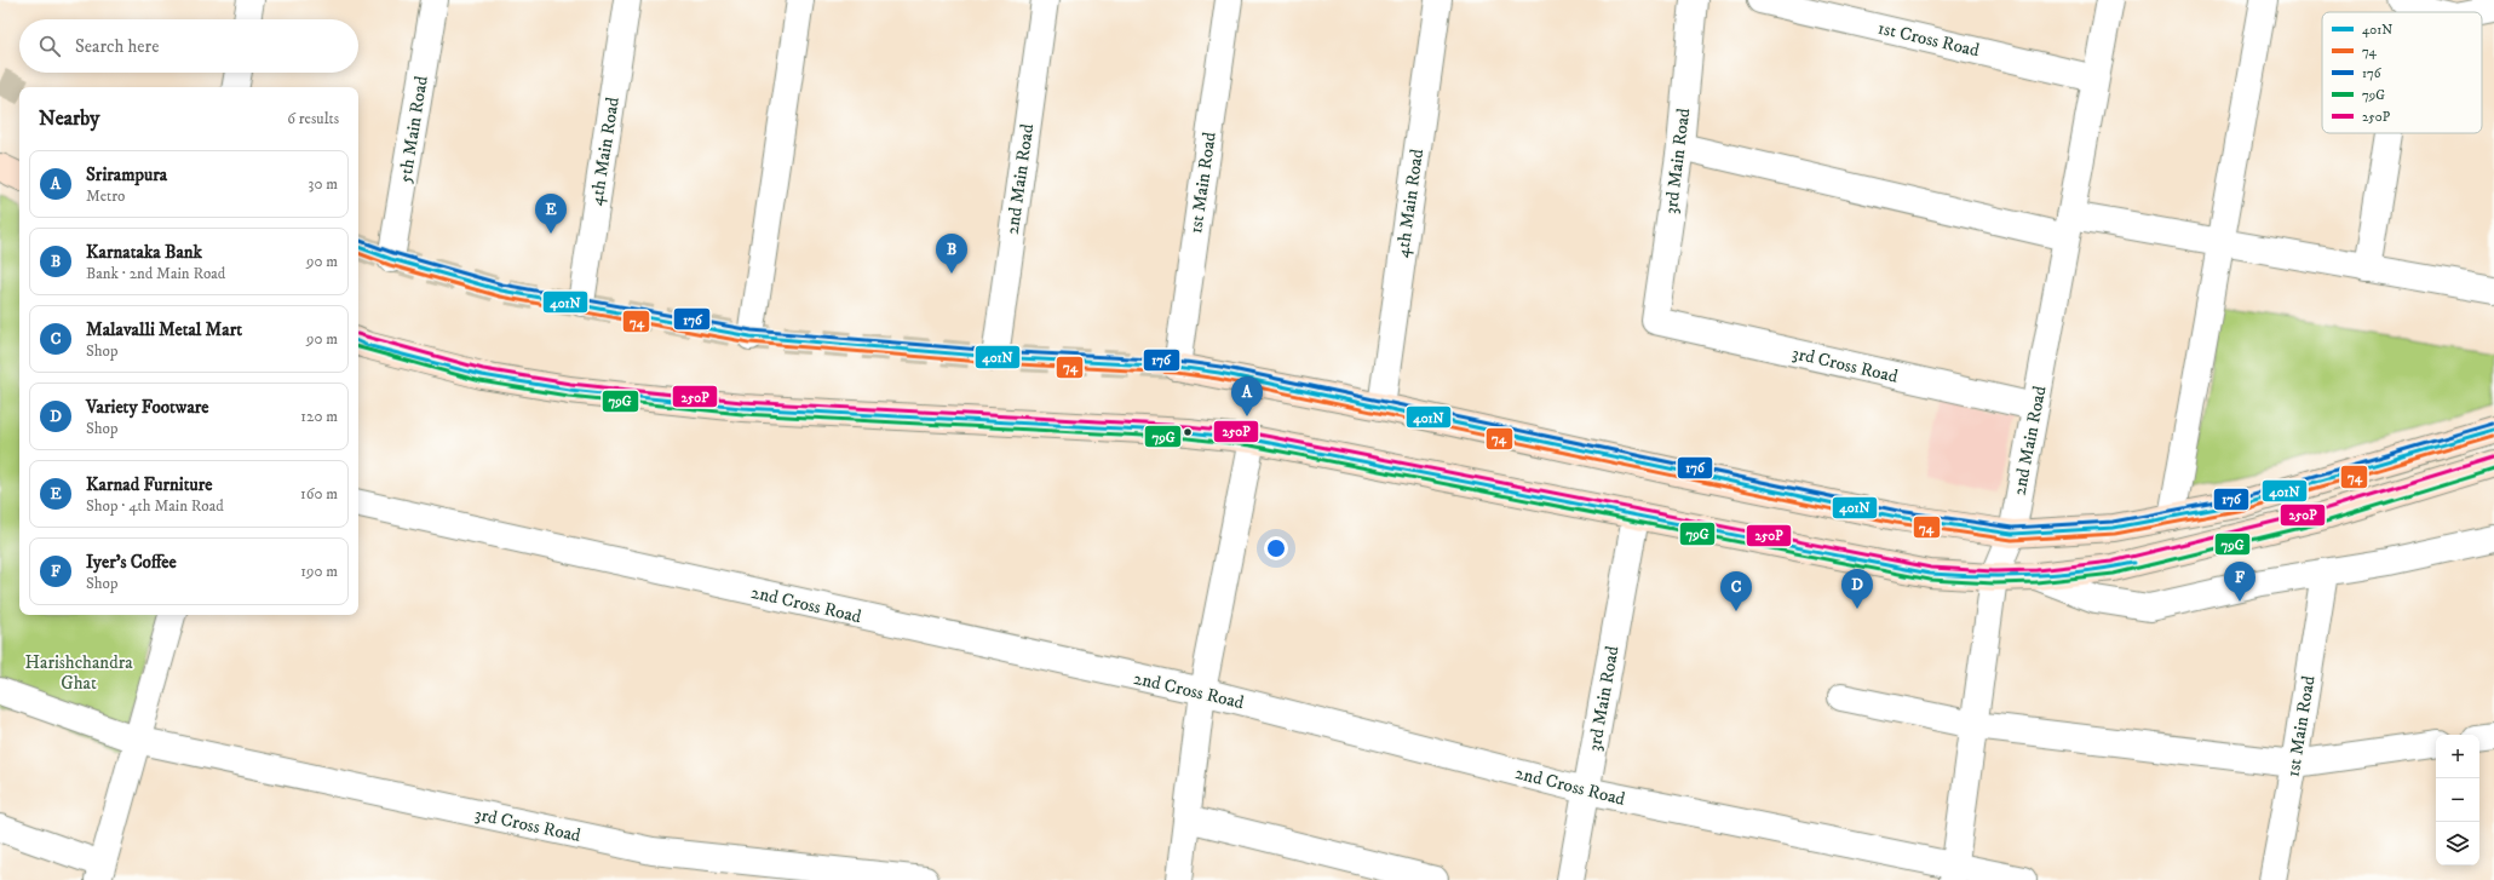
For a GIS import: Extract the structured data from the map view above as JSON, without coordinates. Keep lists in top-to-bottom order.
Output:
{
  "streets": {
    "street": [
      "1st Cross Road",
      "5th Main Road",
      "4th Main Road",
      "3rd Main Road",
      "2nd Main Road",
      "1st Main Road",
      "3rd Cross Road",
      "2nd Cross Road"
    ]
  },
  "crossings": [
    ["1st Cross Road", "2nd Main Road"],
    ["3rd Main Road", "3rd Cross Road"],
    ["3rd Main Road", "2nd Cross Road"],
    ["2nd Main Road", "3rd Cross Road"],
    ["2nd Main Road", "2nd Cross Road"]
  ],
  "parks": ["Harishchandra Ghat"],
  "lines": [
    "transit line 176",
    "transit line 401N",
    "transit line 74",
    "transit line 250P",
    "transit line 79G"
  ],
  "legend": [
    "401N",
    "74",
    "176",
    "79G",
    "250P"
  ],
  "page": {
    "search": "Search here",
    "heading": ["Nearby", "6 results"],
    "list": [
      {
        "mark": "A",
        "name": "Srirampura",
        "note": "Metro",
        "value": "30 m"
      },
      {
        "mark": "B",
        "name": "Karnataka Bank",
        "note": "Bank · 2nd Main Road",
        "value": "90 m"
      },
      {
        "mark": "C",
        "name": "Malavalli Metal Mart",
        "note": "Shop",
        "value": "90 m"
      },
      {
        "mark": "D",
        "name": "Variety Footware",
        "note": "Shop",
        "value": "120 m"
      },
      {
        "mark": "E",
        "name": "Karnad Furniture",
        "note": "Shop · 4th Main Road",
        "value": "160 m"
      },
      {
        "mark": "F",
        "name": "Iyer's Coffee",
        "note": "Shop",
        "value": "190 m"
      }
    ],
    "pins": [
      "E",
      "B",
      "A",
      "F",
      "D",
      "C"
    ],
    "map_buttons": ["+", "−"]
  }
}
